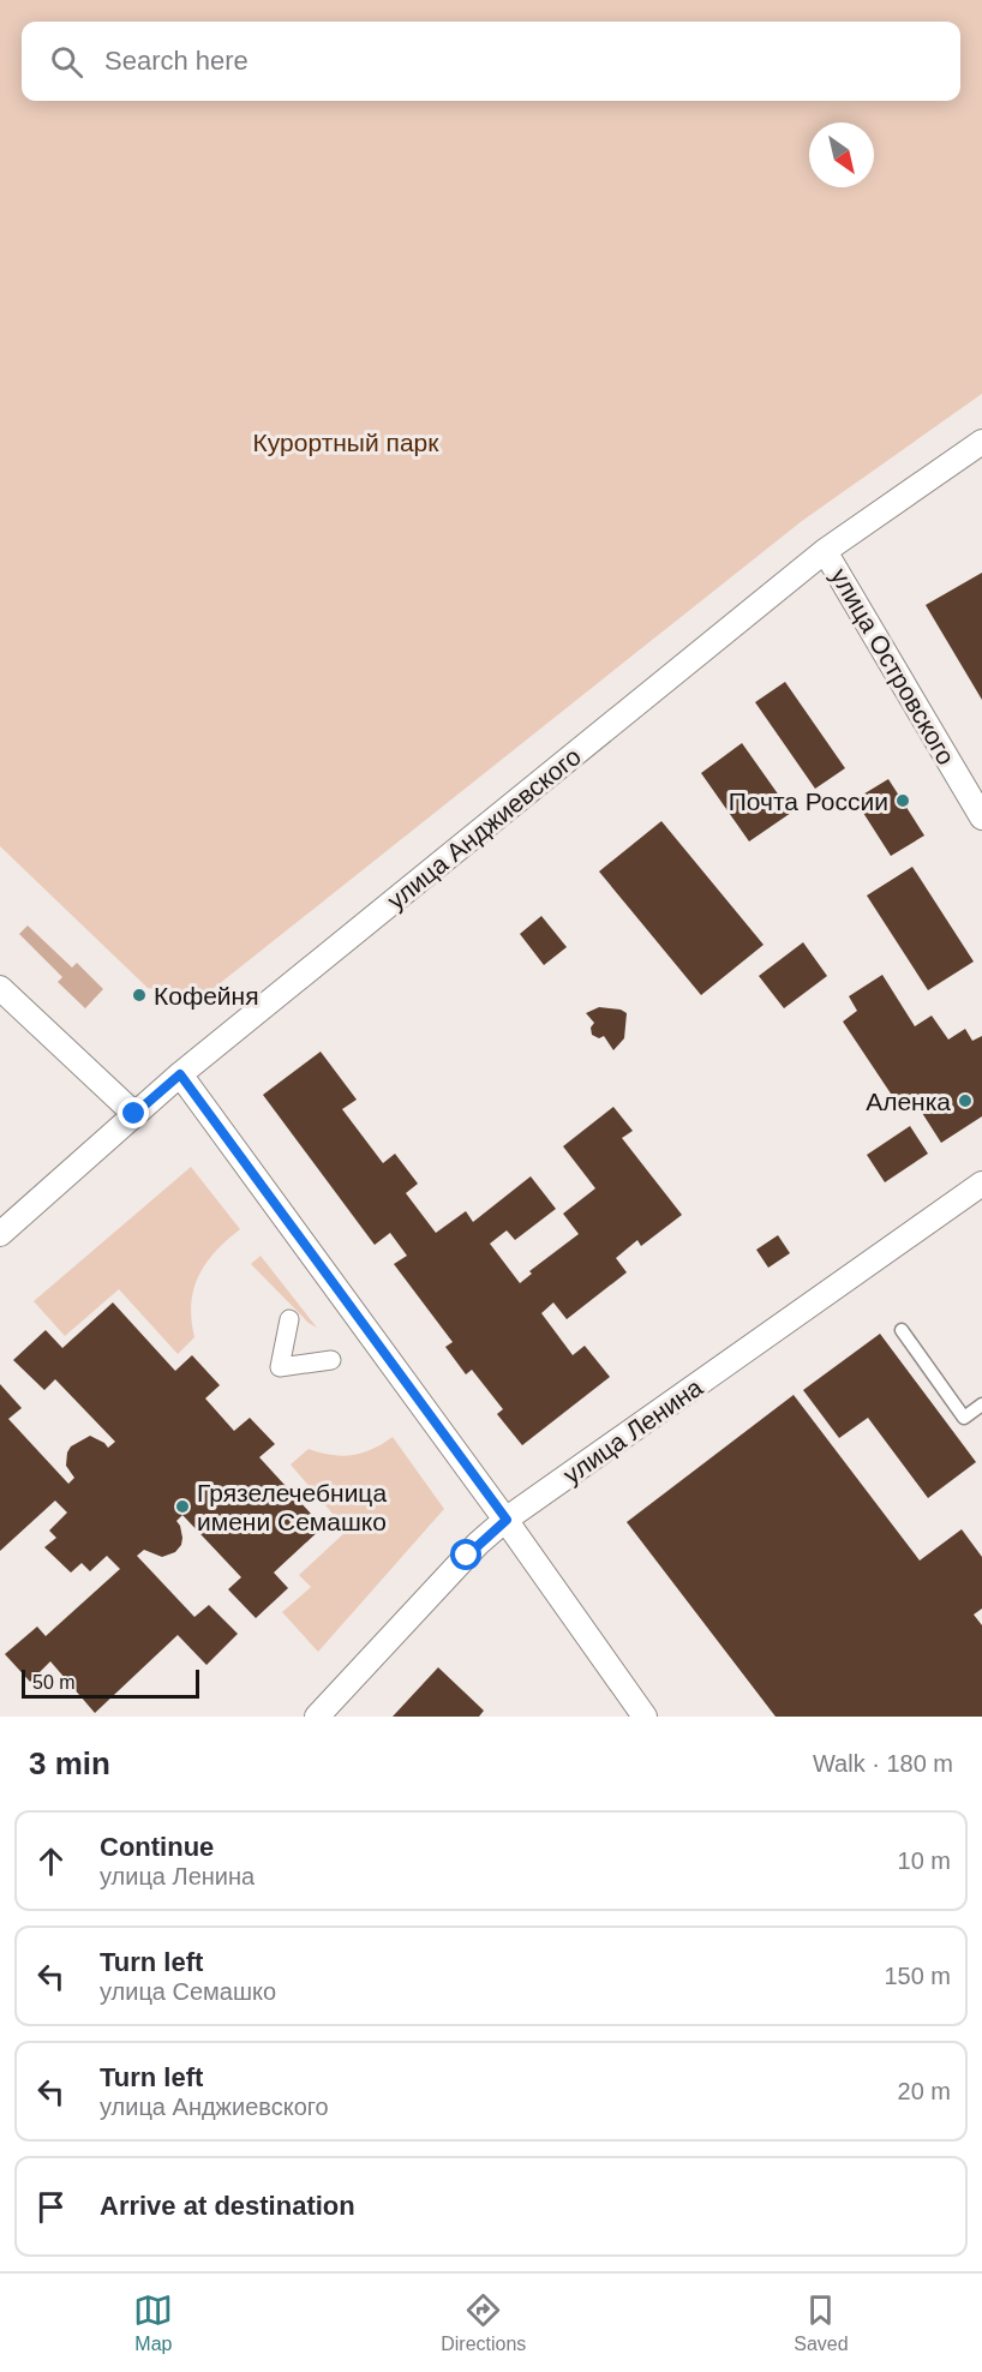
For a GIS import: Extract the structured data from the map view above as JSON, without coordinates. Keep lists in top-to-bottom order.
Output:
{
  "streets": {
    "street": ["улица Островского", "улица Анджиевского", "улица Ленина"]
  },
  "crossings": [
    ["улица Островского", "улица Анджиевского"]
  ],
  "parks": ["Курортный парк"],
  "places": [
    "Почта России",
    "Кофейня",
    "Аленка",
    "Грязелечебница имени Семашко"
  ],
  "scale_bar": "50 m",
  "north": "bottom right",
  "page": {
    "search": "Search here",
    "scale": "50 m",
    "heading": ["3 min", "Walk · 180 m"],
    "list": [
      ["Continue", "улица Ленина", "10 m"],
      ["Turn left", "улица Семашко", "150 m"],
      ["Turn left", "улица Анджиевского", "20 m"],
      "Arrive at destination"
    ],
    "nav": ["Map", "Directions", "Saved"]
  }
}
